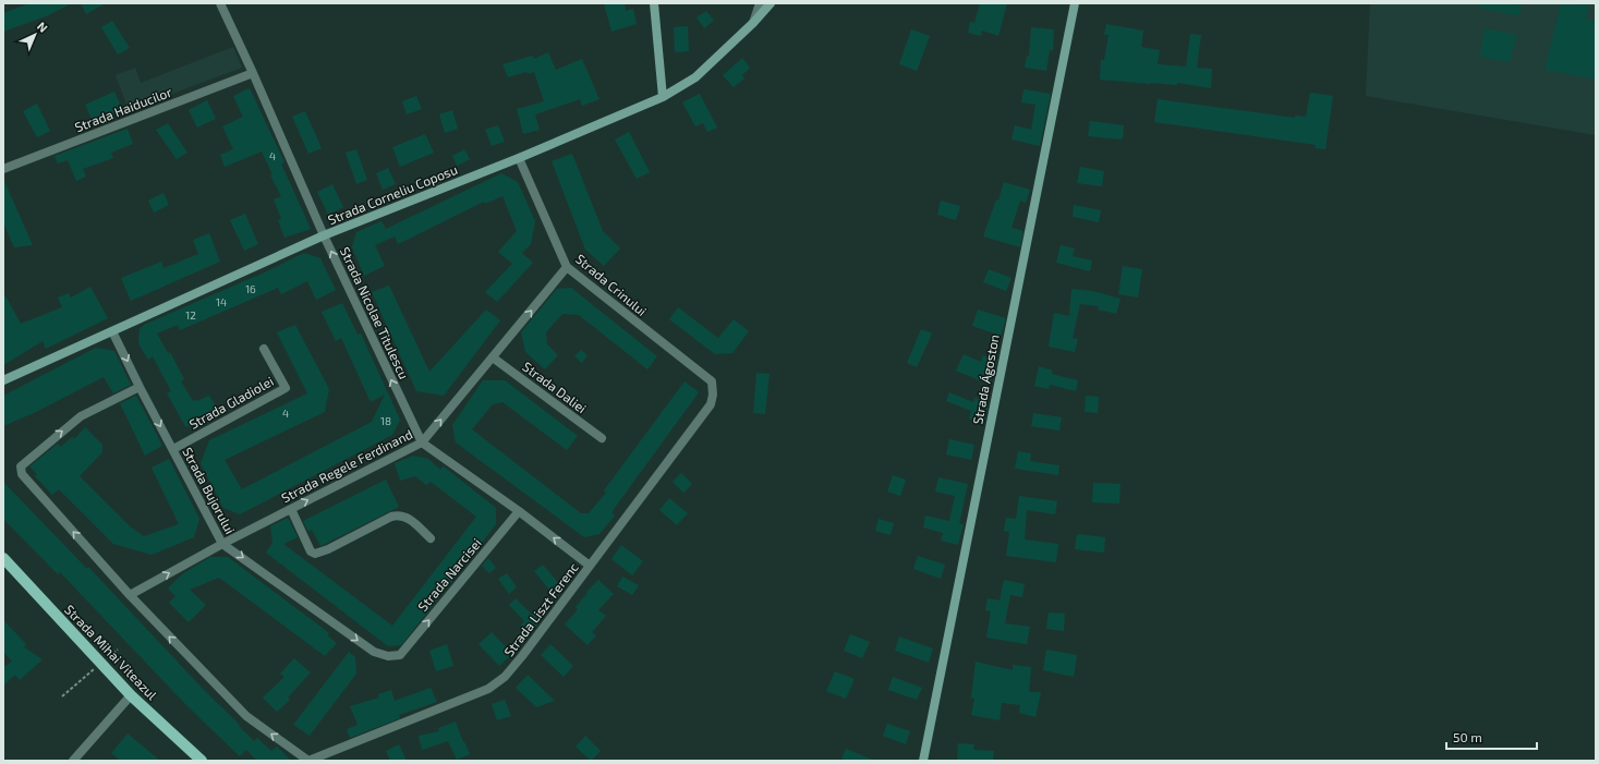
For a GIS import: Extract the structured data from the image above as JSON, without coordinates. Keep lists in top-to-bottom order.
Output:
{
  "streets": {
    "main road": ["Strada Mihai Viteazul"],
    "street": [
      "Strada Haiducilor",
      "Strada Corneliu Coposu",
      "Strada Crinului",
      "Strada Nicolae Titulescu",
      "Strada Ágoston",
      "Strada Daliei",
      "Strada Gladiolei",
      "Strada Regele Ferdinand",
      "Strada Bujorului",
      "Strada Narcisei",
      "Strada Liszt Ferenc"
    ]
  },
  "crossings": [
    ["Strada Haiducilor", "Strada Nicolae Titulescu"],
    ["Strada Corneliu Coposu", "Strada Crinului"],
    ["Strada Corneliu Coposu", "Strada Nicolae Titulescu"],
    ["Strada Corneliu Coposu", "Strada Bujorului"],
    ["Strada Crinului", "Strada Regele Ferdinand"],
    ["Strada Crinului", "Strada Liszt Ferenc"],
    ["Strada Nicolae Titulescu", "Strada Regele Ferdinand"],
    ["Strada Nicolae Titulescu", "Strada Narcisei"],
    ["Strada Nicolae Titulescu", "Strada Liszt Ferenc"],
    ["Strada Daliei", "Strada Regele Ferdinand"],
    ["Strada Gladiolei", "Strada Bujorului"],
    ["Strada Regele Ferdinand", "Strada Bujorului"],
    ["Strada Bujorului", "Strada Narcisei"]
  ],
  "one_way": [
    "Strada Nicolae Titulescu",
    "Strada Regele Ferdinand",
    "Strada Bujorului",
    "Strada Narcisei"
  ],
  "house_numbers": [
    "4",
    "16",
    "14",
    "12",
    "4",
    "18"
  ],
  "scale_bar": "50 m",
  "north": "top right"
}
